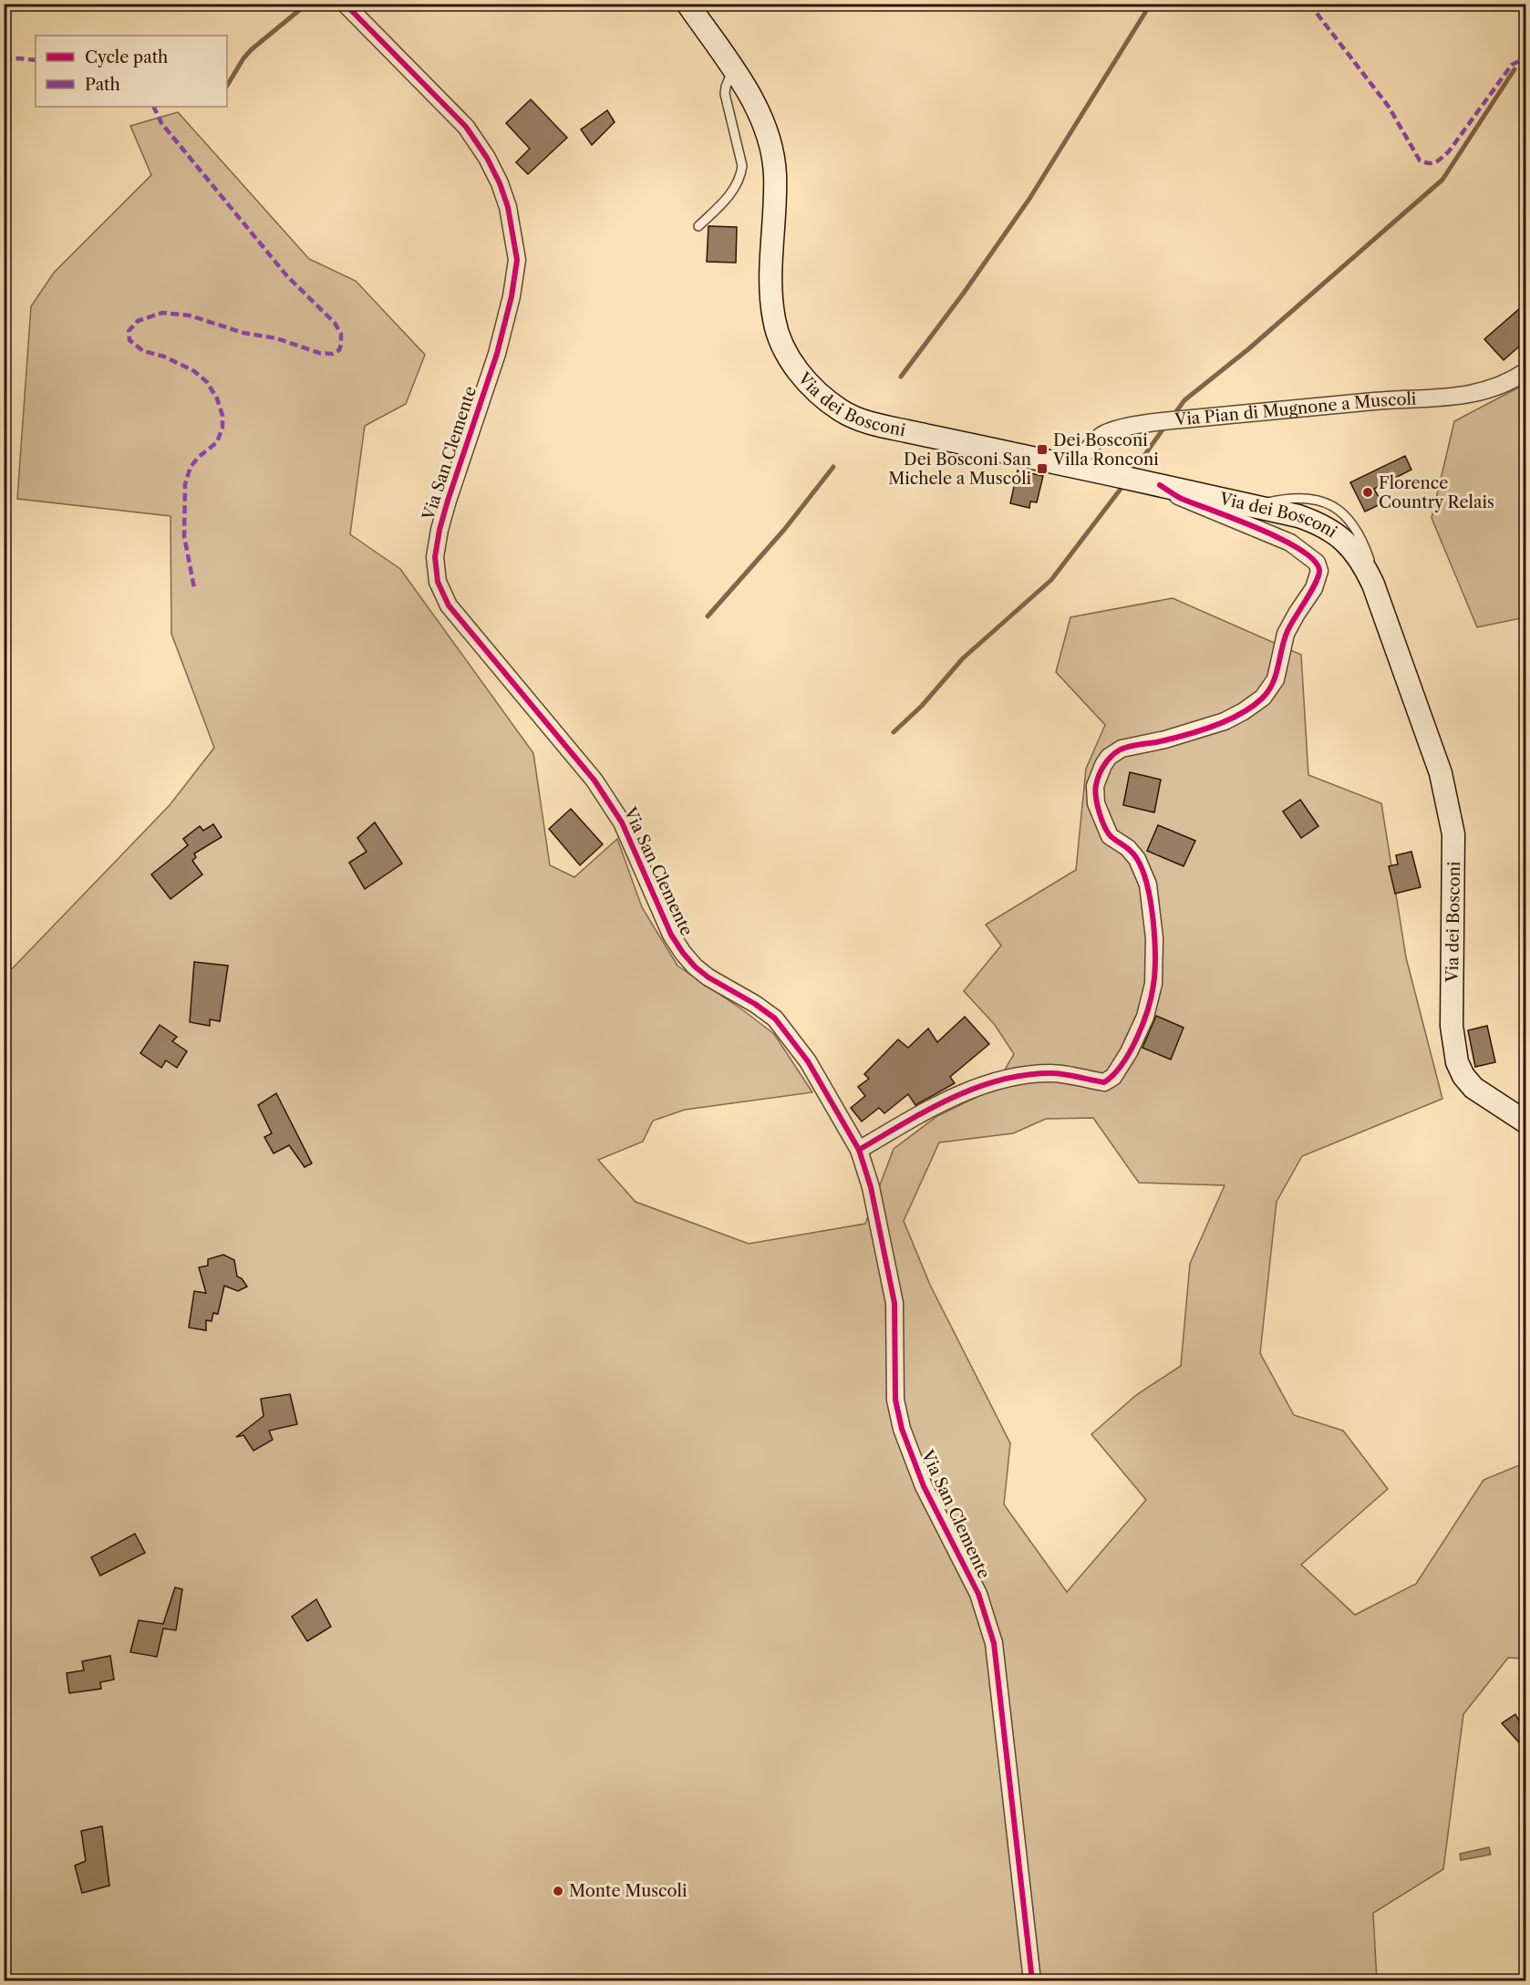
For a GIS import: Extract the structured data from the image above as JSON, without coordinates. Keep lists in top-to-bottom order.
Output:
{
  "streets": {
    "main road": ["Via dei Bosconi"],
    "street": ["Via Pian di Mugnone a Muscoli", "Via San Clemente"]
  },
  "crossings": [
    ["Via dei Bosconi", "Via Pian di Mugnone a Muscoli"]
  ],
  "places": {
    "transit": ["Dei Bosconi Villa Ronconi", "Dei Bosconi San Michele a Muscoli"],
    "other": ["Florence Country Relais", "Monte Muscoli"]
  },
  "legend": ["Cycle path", "Path"]
}
